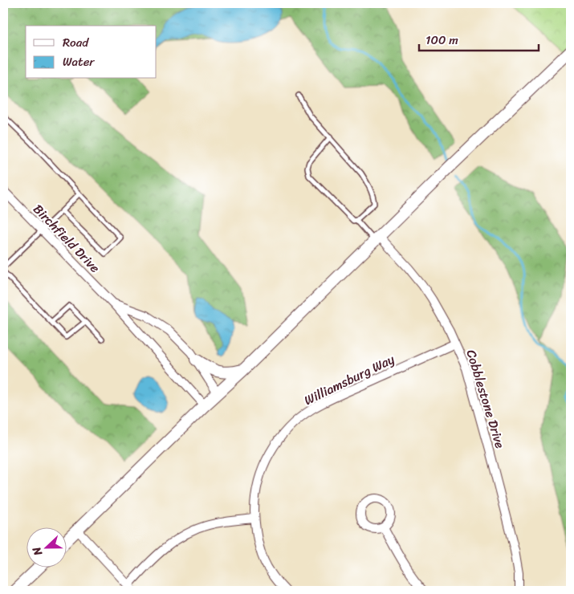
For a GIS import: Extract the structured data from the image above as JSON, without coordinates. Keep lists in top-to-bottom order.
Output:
{
  "streets": {
    "street": ["Birchfield Drive", "Williamsburg Way", "Cobblestone Drive"]
  },
  "crossings": [
    ["Williamsburg Way", "Cobblestone Drive"]
  ],
  "legend": ["Road", "Water"],
  "scale_bar": "100 m",
  "north": "left"
}
